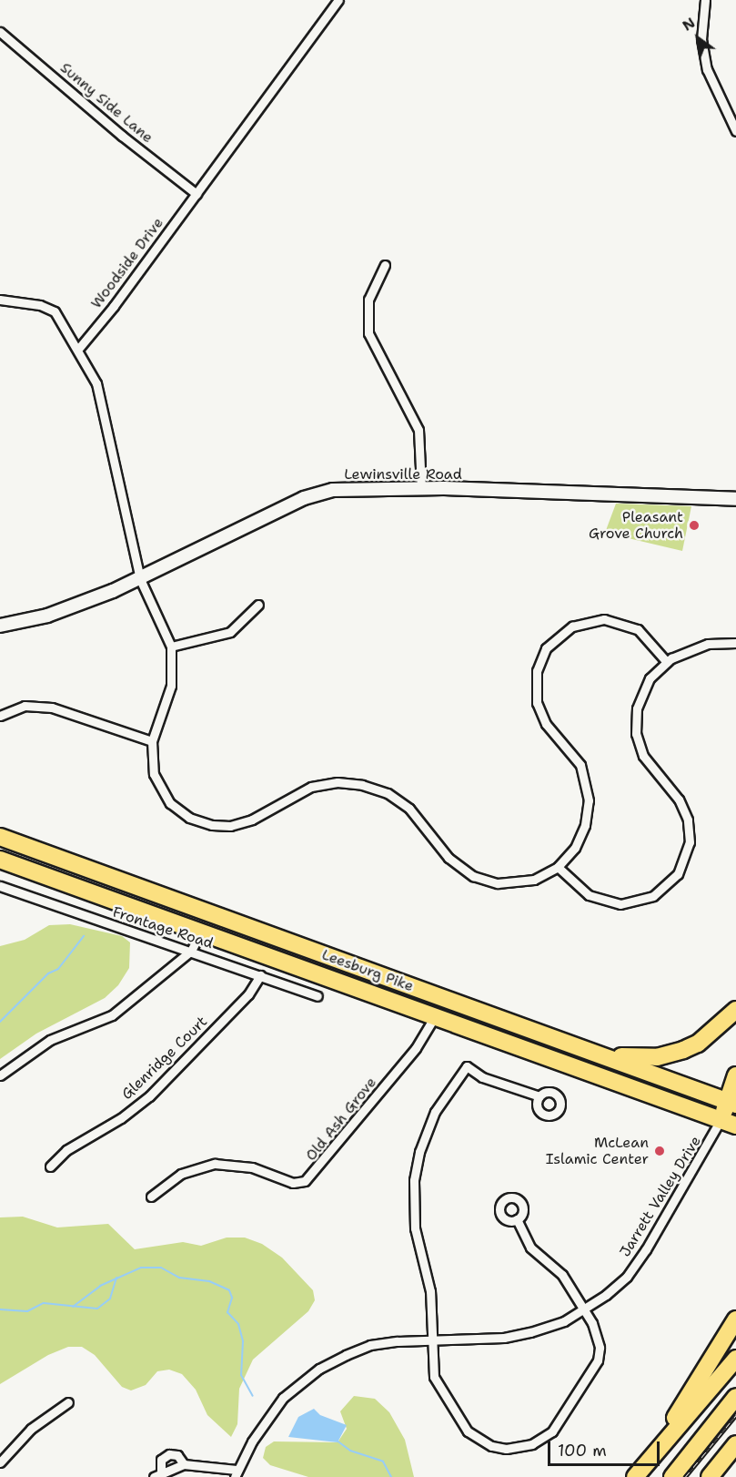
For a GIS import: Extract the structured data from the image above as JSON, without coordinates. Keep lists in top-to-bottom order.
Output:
{
  "streets": {
    "highway": ["Leesburg Pike"],
    "main road": ["Lewinsville Road"],
    "street": [
      "Sunny Side Lane",
      "Woodside Drive",
      "Frontage Road",
      "Glenridge Court",
      "Old Ash Grove",
      "Jarrett Valley Drive"
    ]
  },
  "crossings": [
    ["Sunny Side Lane", "Woodside Drive"],
    ["Frontage Road", "Glenridge Court"],
    ["Leesburg Pike", "Old Ash Grove"],
    ["Leesburg Pike", "Jarrett Valley Drive"]
  ],
  "places": ["Pleasant Grove Church", "McLean Islamic Center"],
  "scale_bar": "100 m",
  "north": "top left"
}
